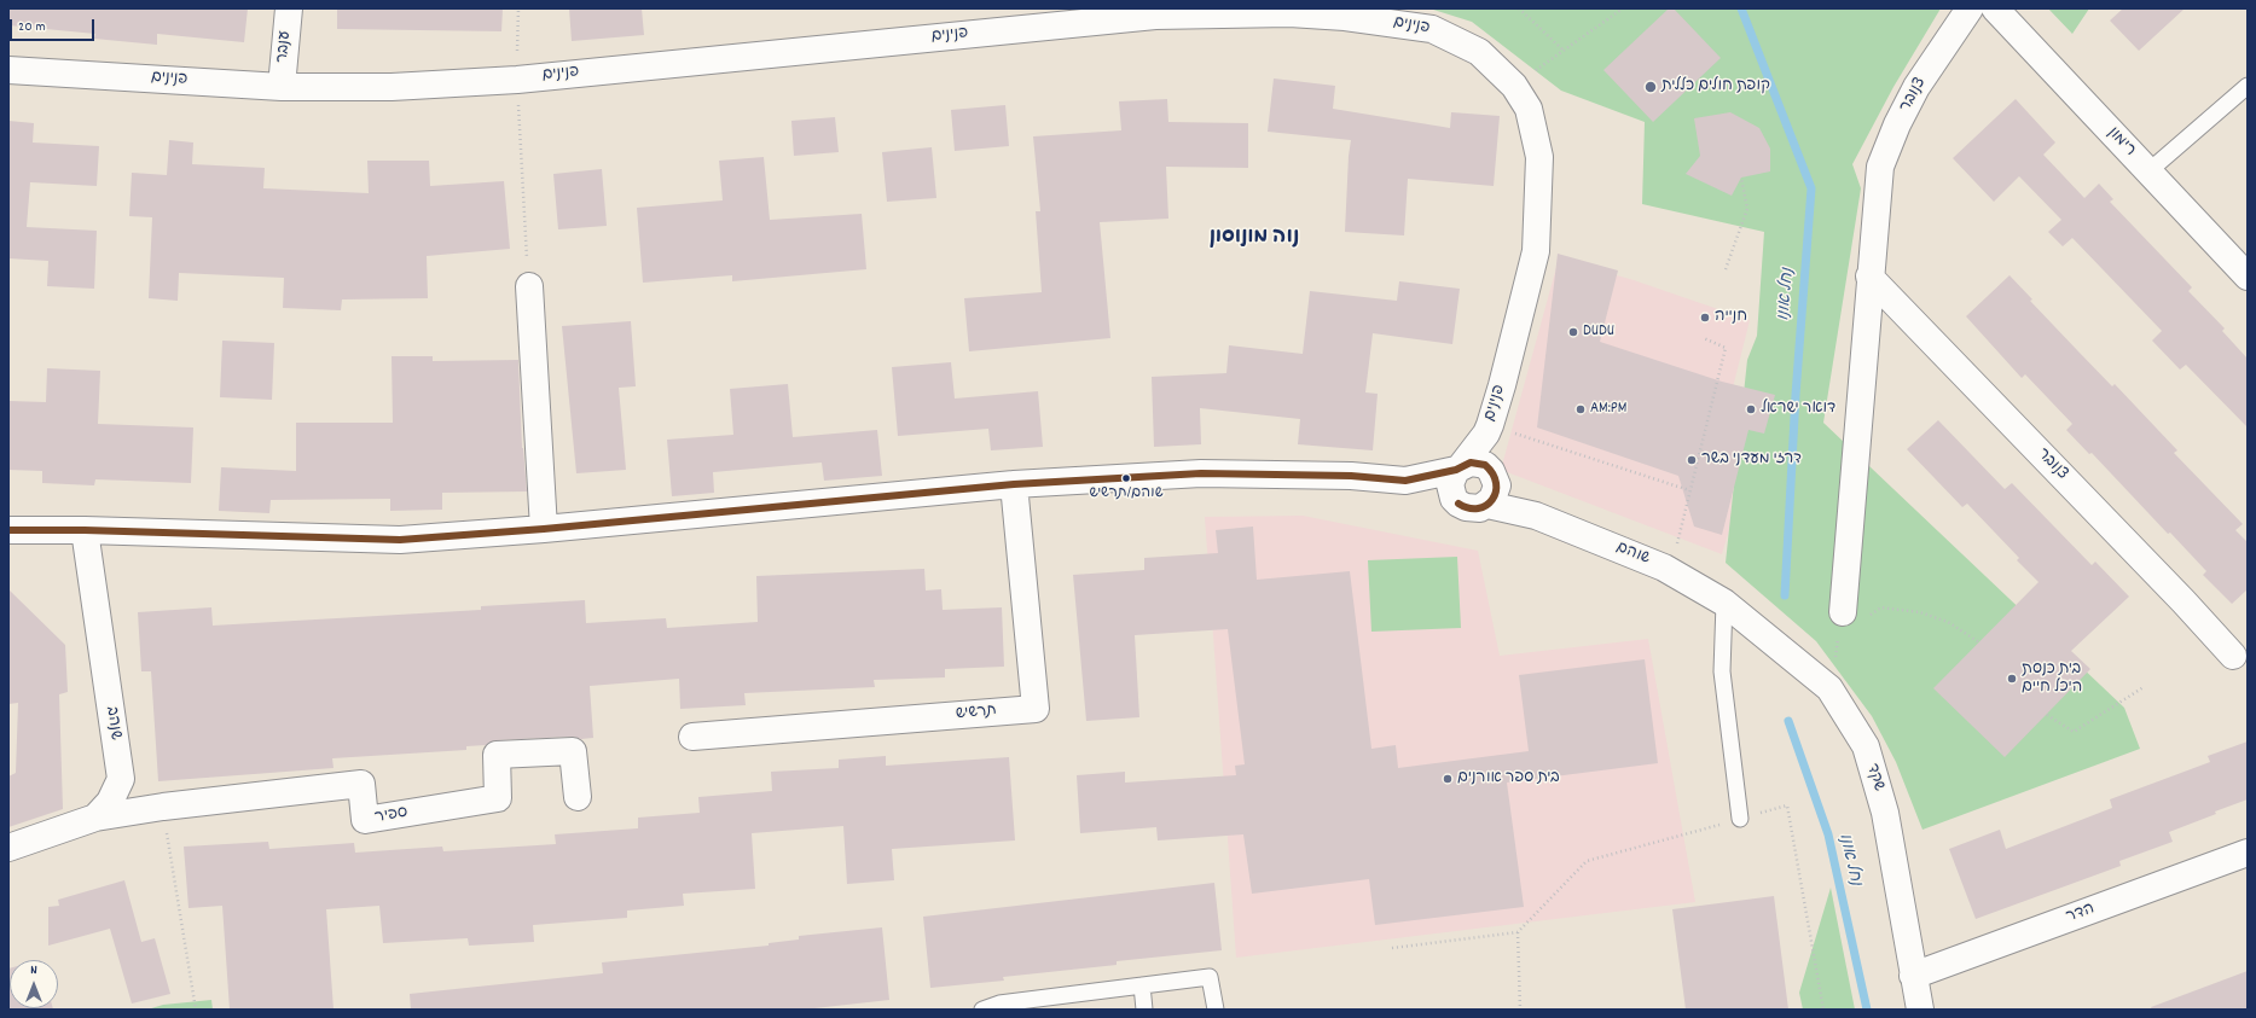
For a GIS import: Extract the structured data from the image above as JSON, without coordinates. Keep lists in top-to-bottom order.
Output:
{
  "streets": {
    "street": [
      "פנינים",
      "ענבר",
      "צנובר",
      "רימון",
      "שוהם",
      "תרשיש",
      "שנהב",
      "שקד",
      "ספיר",
      "הדר"
    ]
  },
  "crossings": [
    ["פנינים", "ענבר"],
    ["פנינים", "שוהם"],
    ["שוהם", "שקד"],
    ["שנהב", "ספיר"],
    ["שקד", "הדר"]
  ],
  "districts": ["נוה מונוסון"],
  "water": ["נחל אונו"],
  "places": [
    "קופת חולים כללית",
    "חנייה",
    "DUDU",
    "AM:PM",
    "דואר ישראל",
    "דרזי מעדני בשר",
    "שוהם/תרשיש",
    "בית כנסת היכל חיים",
    "בית ספר אורנים"
  ],
  "lines": ["transit line 20"],
  "scale_bar": "20 m",
  "north": "top"
}
